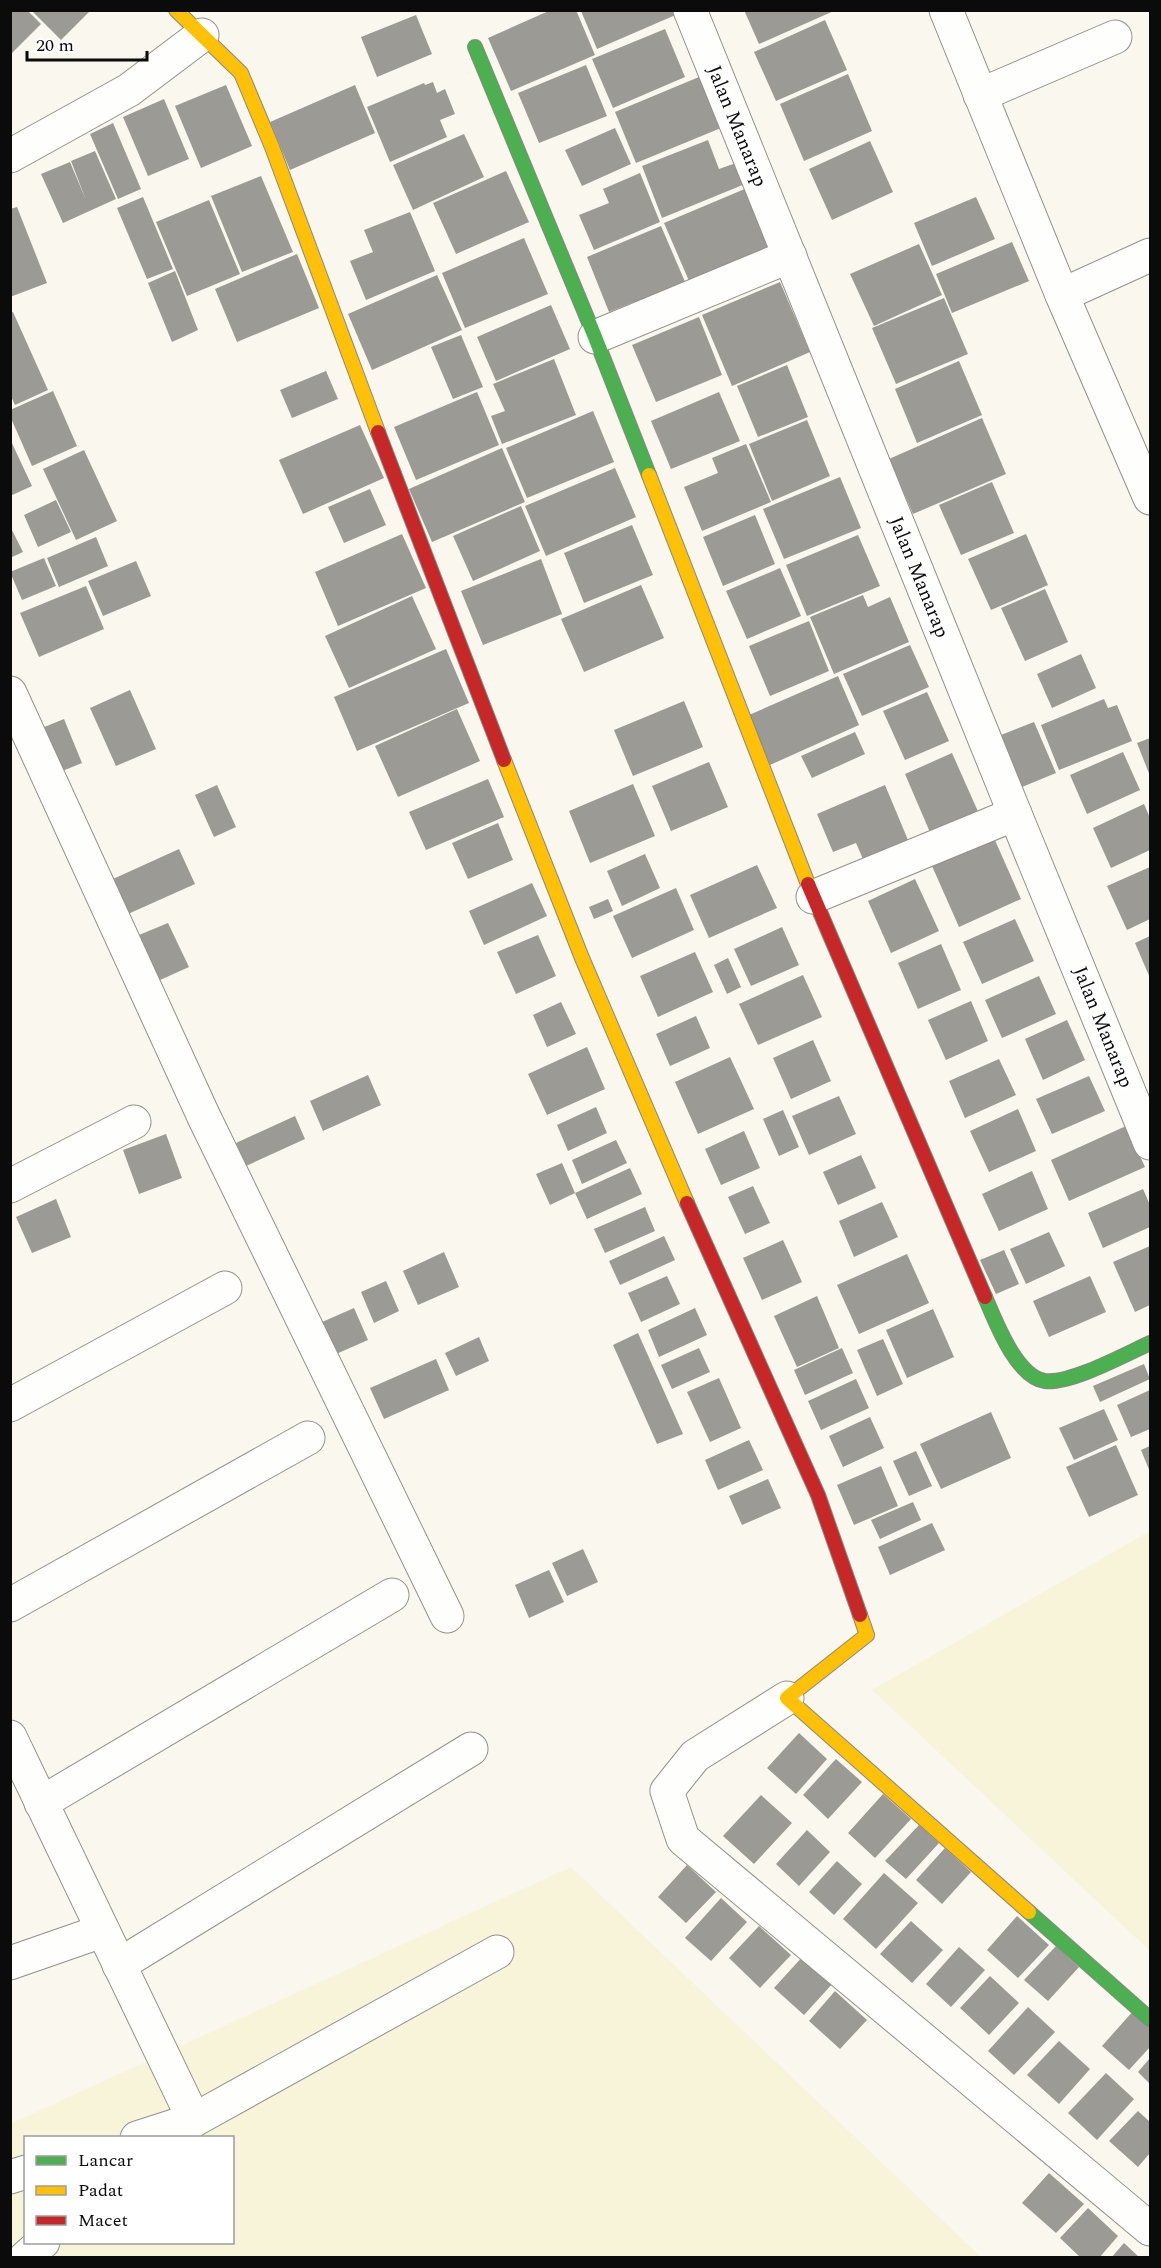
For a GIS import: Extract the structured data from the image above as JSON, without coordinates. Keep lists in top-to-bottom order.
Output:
{
  "streets": {
    "street": ["Jalan Manarap"]
  },
  "legend": ["Lancar", "Padat", "Macet"],
  "scale_bar": "20 m"
}
